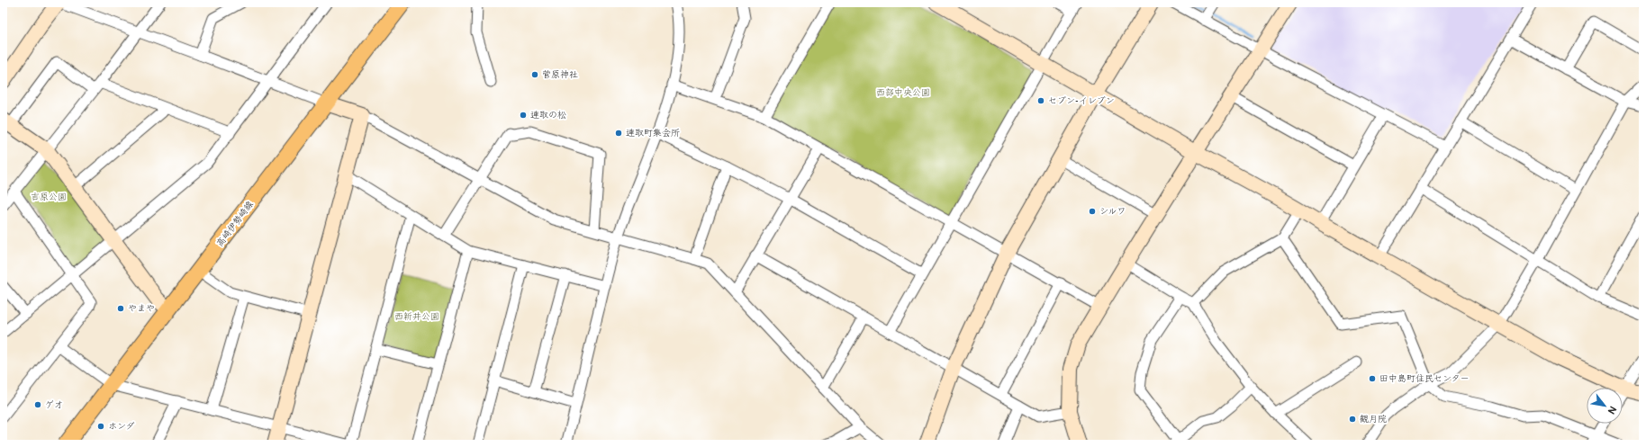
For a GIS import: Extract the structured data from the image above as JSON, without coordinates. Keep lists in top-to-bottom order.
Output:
{
  "streets": {
    "main road": ["高崎伊勢崎線"]
  },
  "parks": ["西部中央公園", "吉原公園", "西新井公園"],
  "places": [
    "菅原神社",
    "セブン-イレブン",
    "連取の松",
    "連取町集会所",
    "シルワ",
    "やまや",
    "田中島町住民センター",
    "ゲオ",
    "観月院",
    "ホンダ"
  ],
  "north": "bottom right"
}
